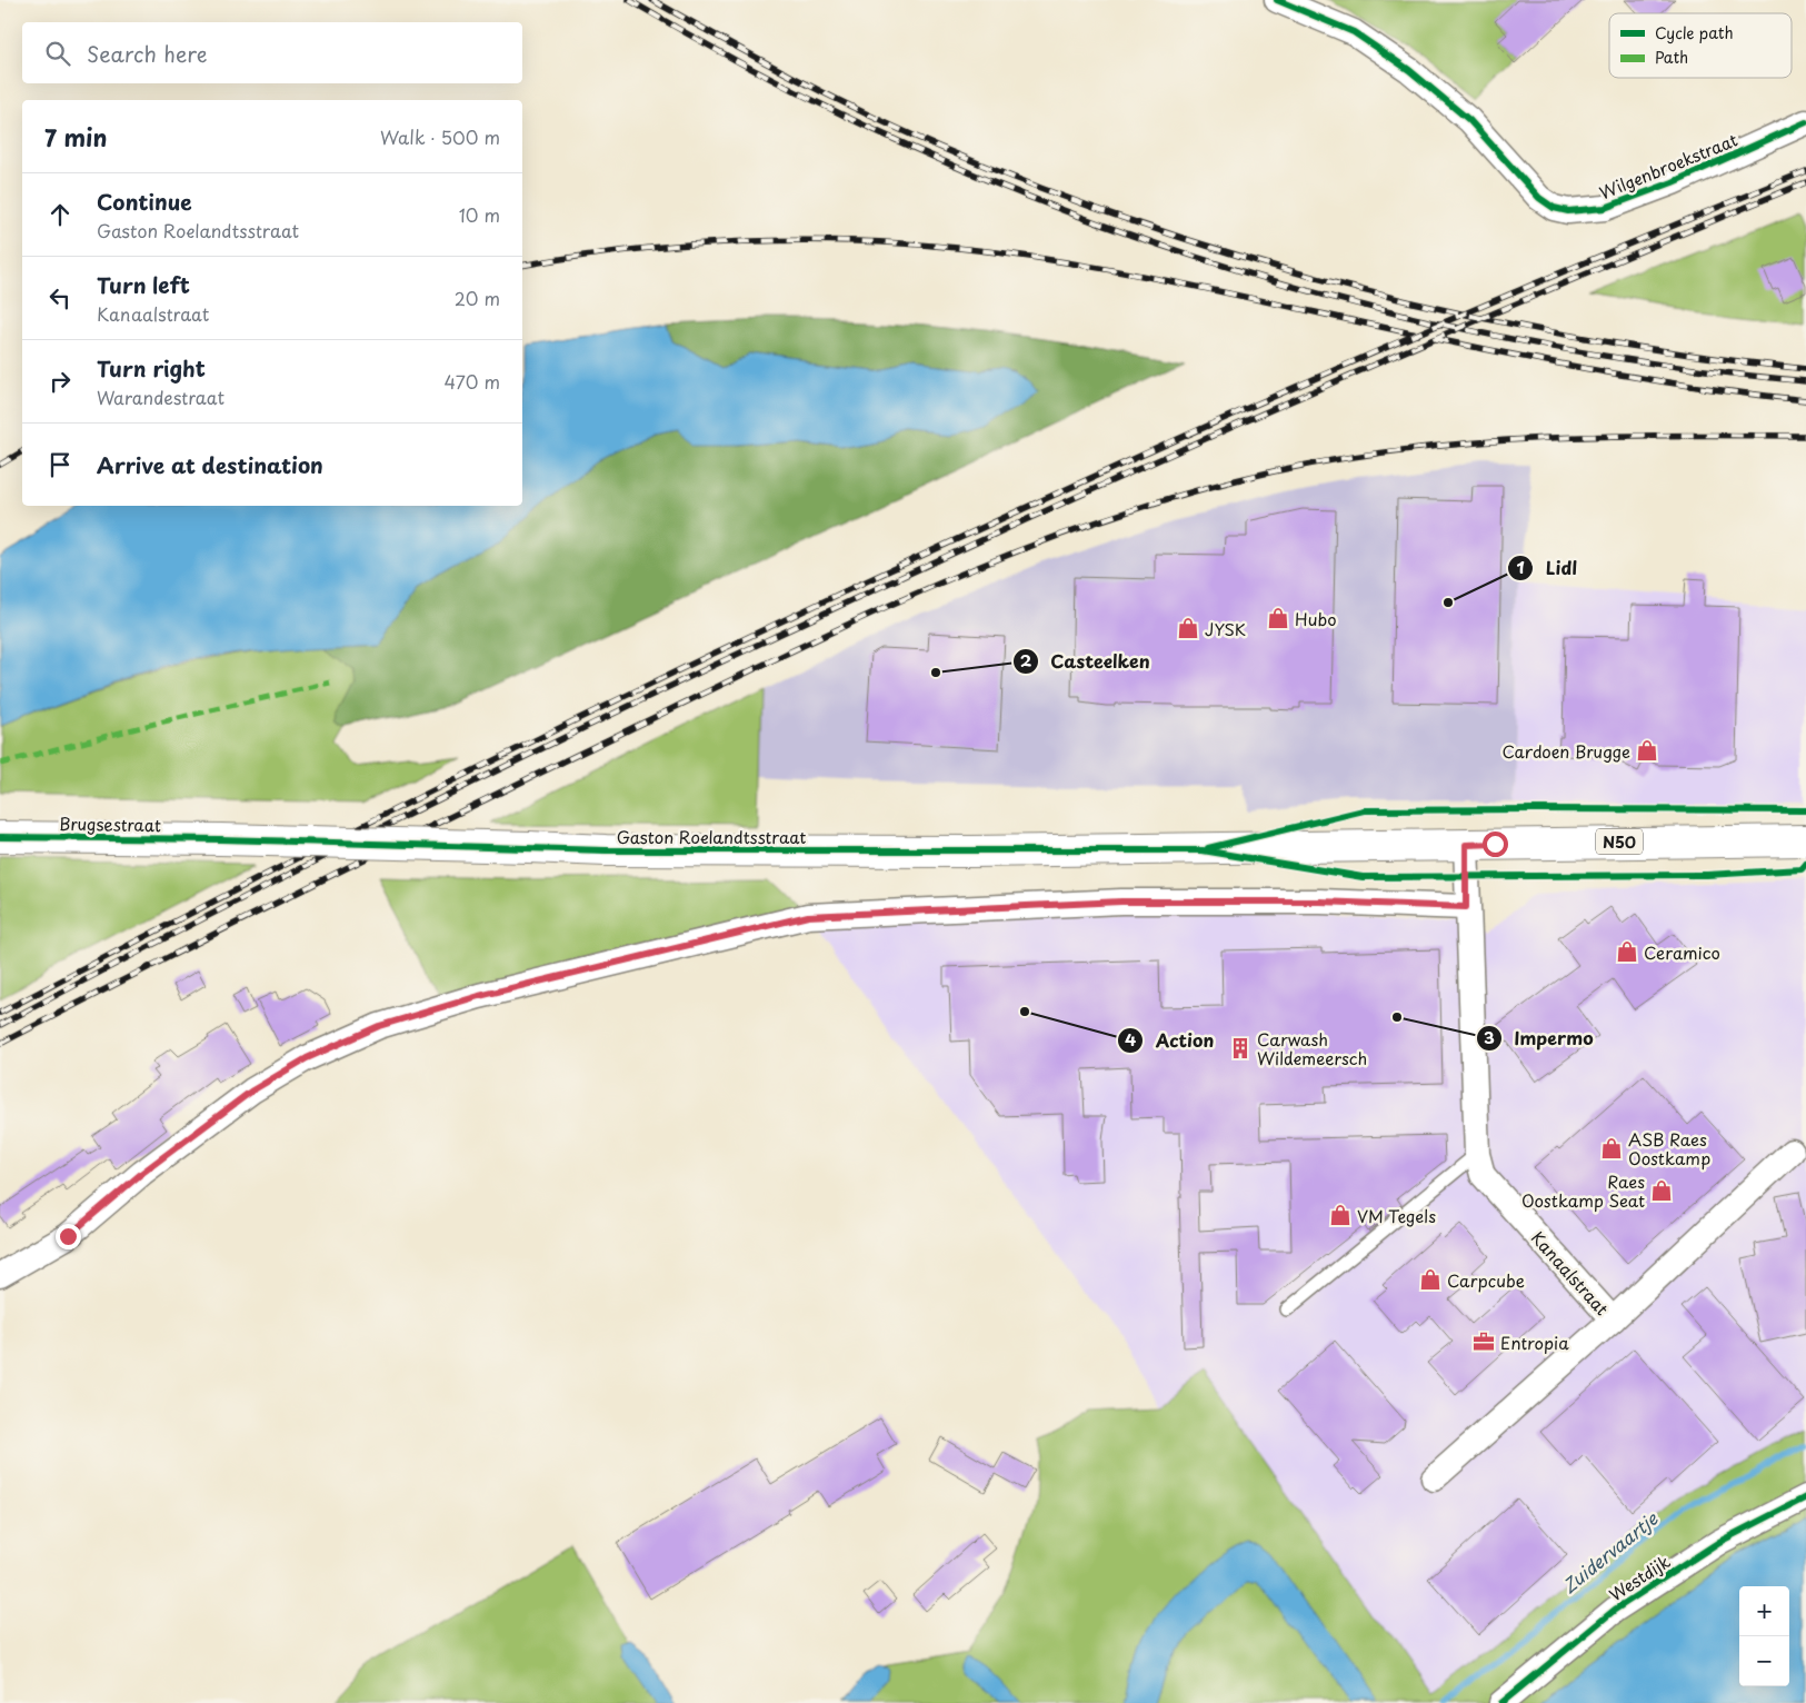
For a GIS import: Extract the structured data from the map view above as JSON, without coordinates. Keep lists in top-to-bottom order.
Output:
{
  "streets": {
    "main road": ["Brugsestraat", "Gaston Roelandtsstraat", "N50"],
    "street": ["Wilgenbroekstraat", "Kanaalstraat", "Westdijk"]
  },
  "crossings": [
    ["Brugsestraat", "Gaston Roelandtsstraat"],
    ["Gaston Roelandtsstraat", "Kanaalstraat"]
  ],
  "water": ["Zuidervaartje"],
  "places": {
    "other": [
      "Lidl",
      "Casteelken",
      "Action",
      "Impermo"
    ],
    "shop": [
      "Hubo",
      "JYSK",
      "Cardoen Brugge",
      "Ceramico",
      "ASB Raes Oostkamp",
      "Raes Oostkamp Seat",
      "VM Tegels",
      "Carpcube"
    ],
    "building": ["Carwash Wildemeersch"],
    "office": ["Entropia"]
  },
  "legend": ["Cycle path", "Path"],
  "page": {
    "search": "Search here",
    "heading": ["7 min", "Walk · 500 m"],
    "list": [
      ["Continue", "Gaston Roelandtsstraat", "10 m"],
      ["Turn left", "Kanaalstraat", "20 m"],
      ["Turn right", "Warandestraat", "470 m"],
      "Arrive at destination"
    ],
    "map_buttons": ["+", "−"]
  }
}
